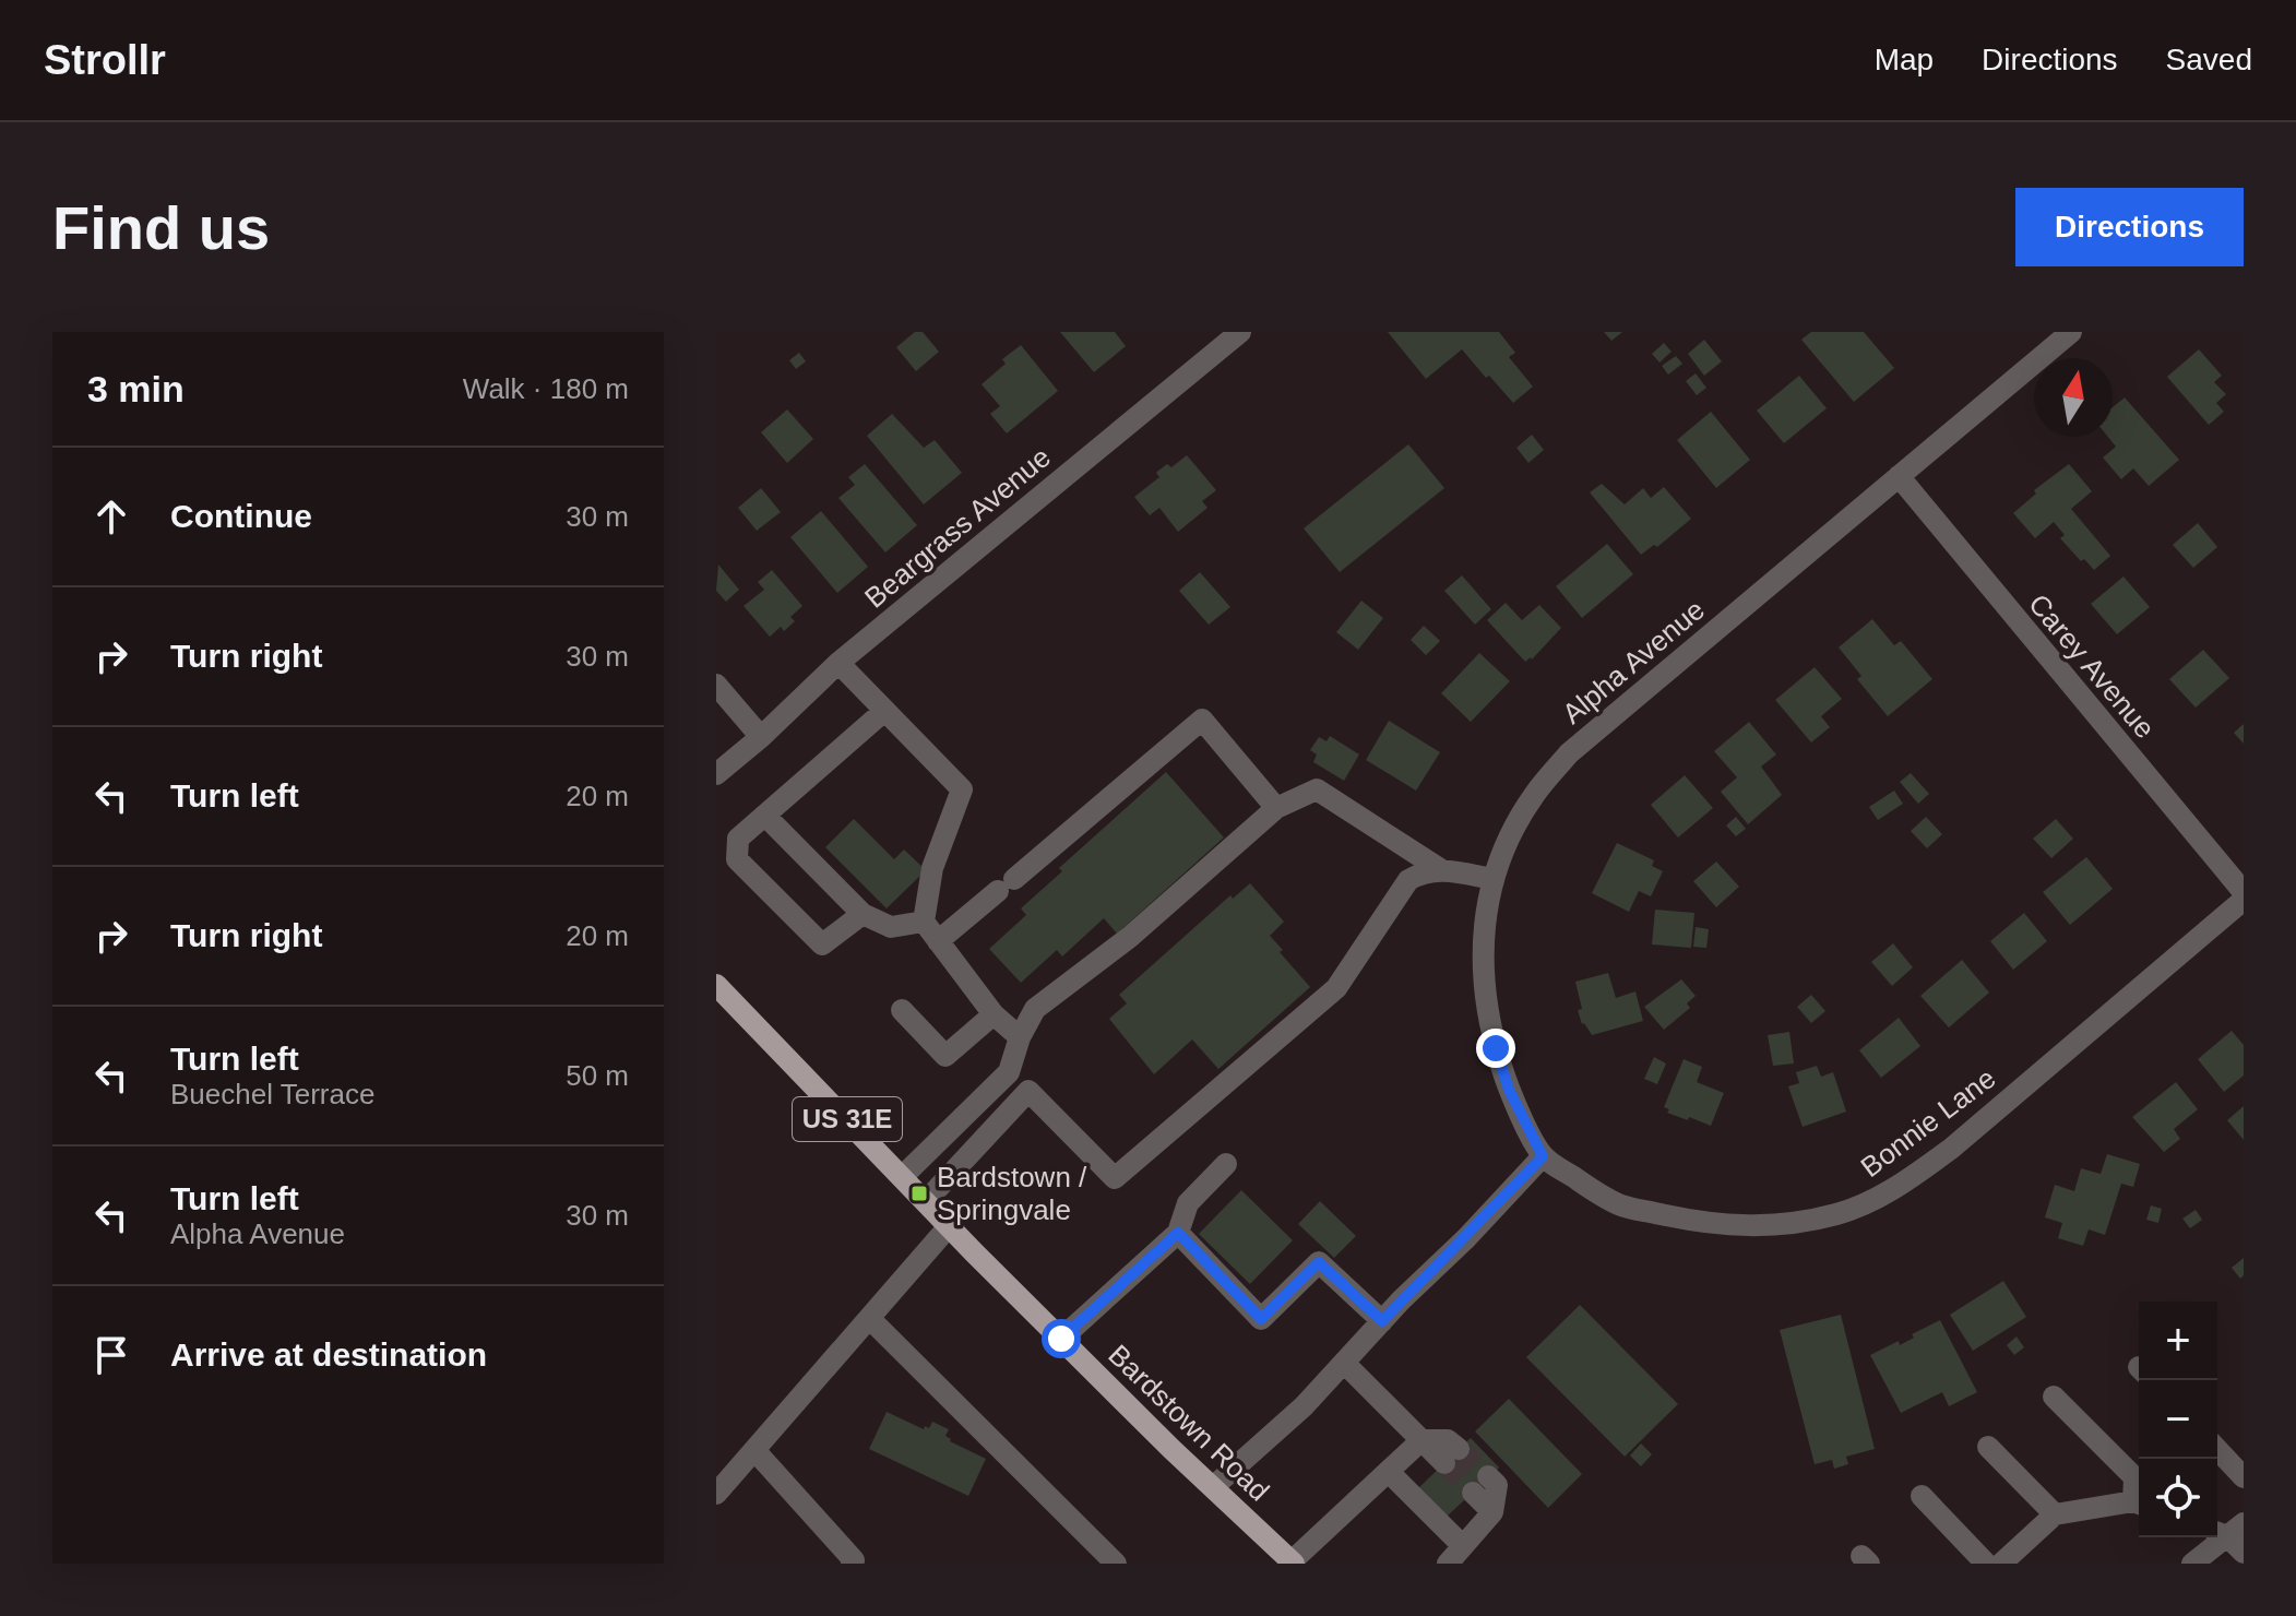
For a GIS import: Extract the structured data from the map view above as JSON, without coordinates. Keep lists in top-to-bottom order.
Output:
{
  "streets": {
    "main road": ["US 31E", "Bardstown Road"],
    "street": [
      "Beargrass Avenue",
      "Alpha Avenue",
      "Carey Avenue",
      "Bonnie Lane"
    ]
  },
  "crossings": [
    ["Alpha Avenue", "Carey Avenue"],
    ["Alpha Avenue", "Bonnie Lane"]
  ],
  "places": {
    "transit": ["Bardstown / Springvale"]
  },
  "north": "top",
  "page": {
    "header": "Strollr",
    "nav": ["Map", "Directions", "Saved"],
    "buttons": "Directions",
    "title": "Find us",
    "heading": ["3 min", "Walk · 180 m"],
    "list": [
      ["Continue", "30 m"],
      ["Turn right", "30 m"],
      ["Turn left", "20 m"],
      ["Turn right", "20 m"],
      ["Turn left", "Buechel Terrace", "50 m"],
      ["Turn left", "Alpha Avenue", "30 m"],
      "Arrive at destination"
    ],
    "map_buttons": ["+", "−"]
  }
}
